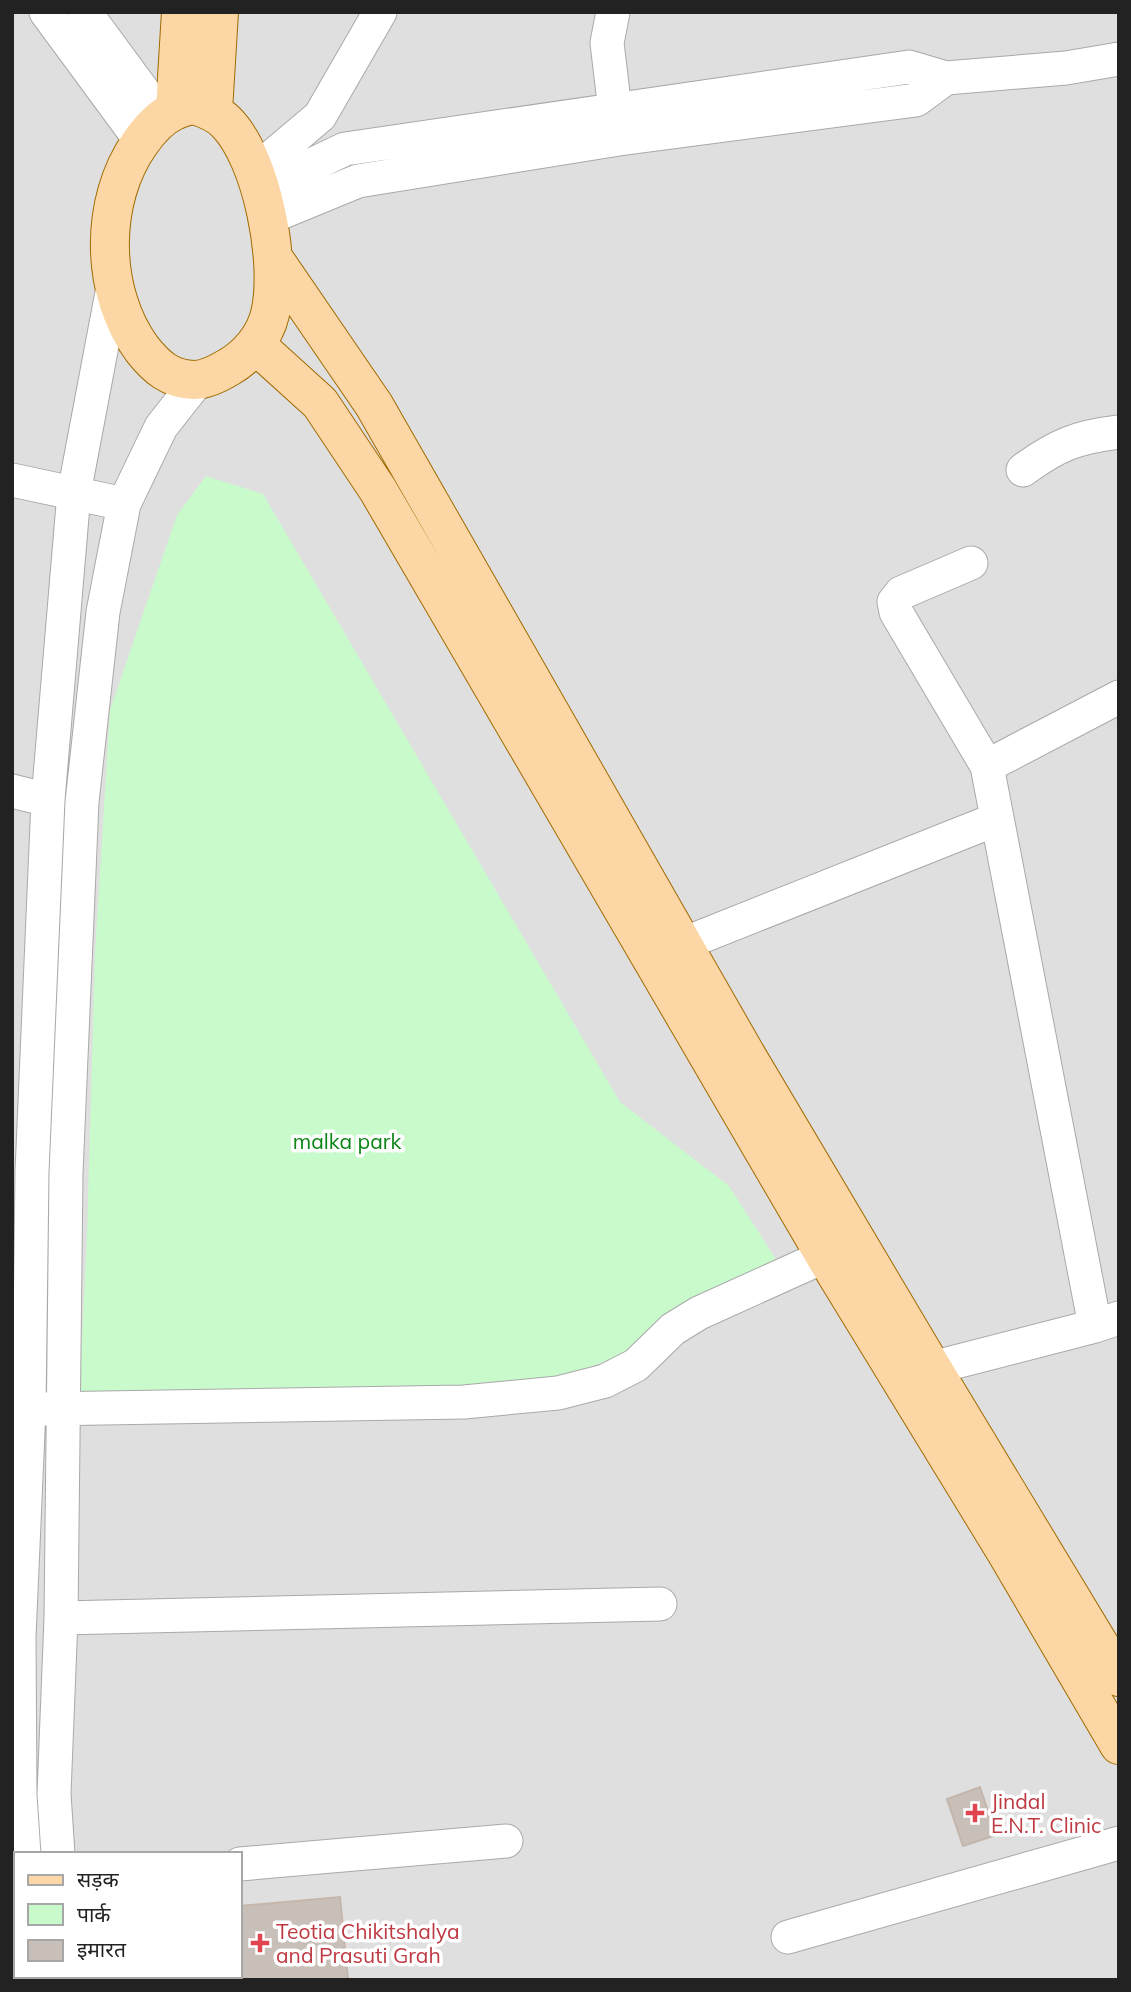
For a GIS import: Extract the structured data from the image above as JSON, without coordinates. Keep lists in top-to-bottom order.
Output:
{
  "parks": ["malka park"],
  "places": {
    "health": ["Jindal E.N.T. Clinic", "Teotia Chikitshalya and Prasuti Grah"]
  },
  "legend": ["सड़क", "पार्क", "इमारत"]
}
